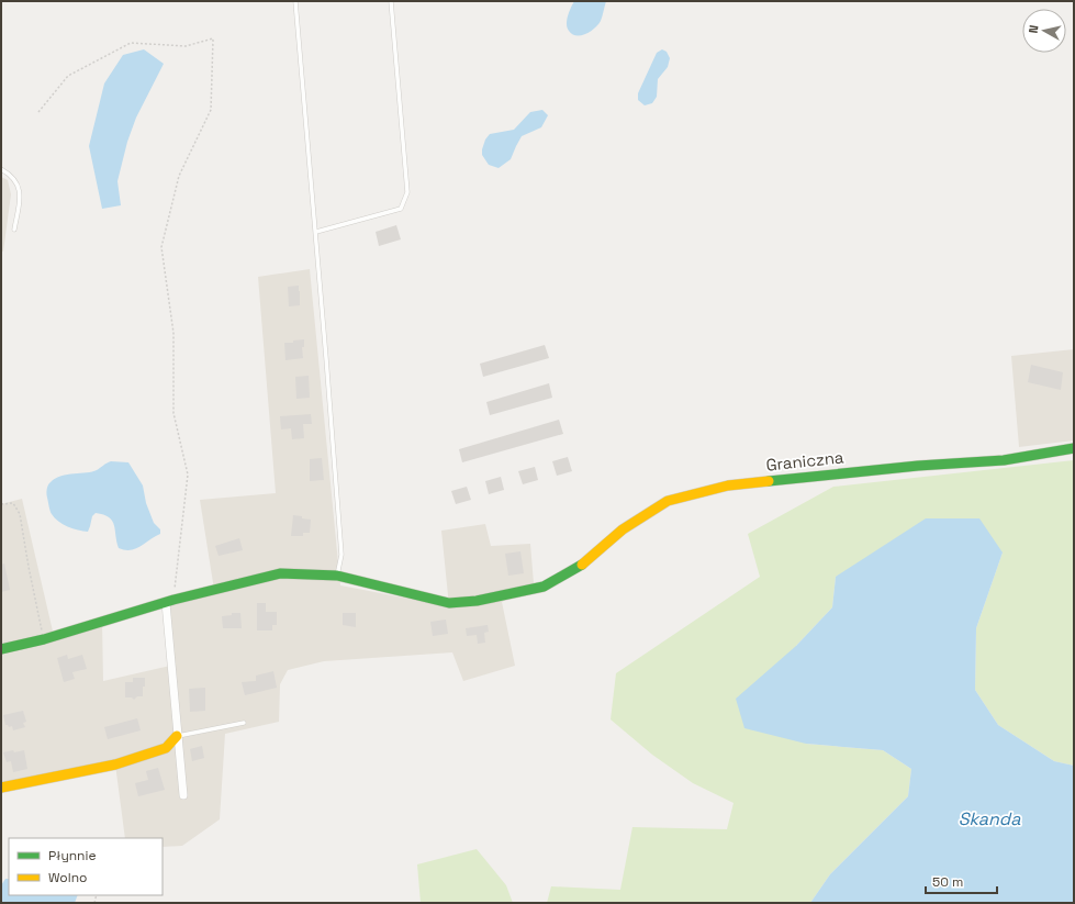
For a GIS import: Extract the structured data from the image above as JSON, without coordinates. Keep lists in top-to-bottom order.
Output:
{
  "streets": {
    "street": ["Graniczna"]
  },
  "water": ["Skanda"],
  "legend": ["Płynnie", "Wolno"],
  "scale_bar": "50 m",
  "north": "left"
}
